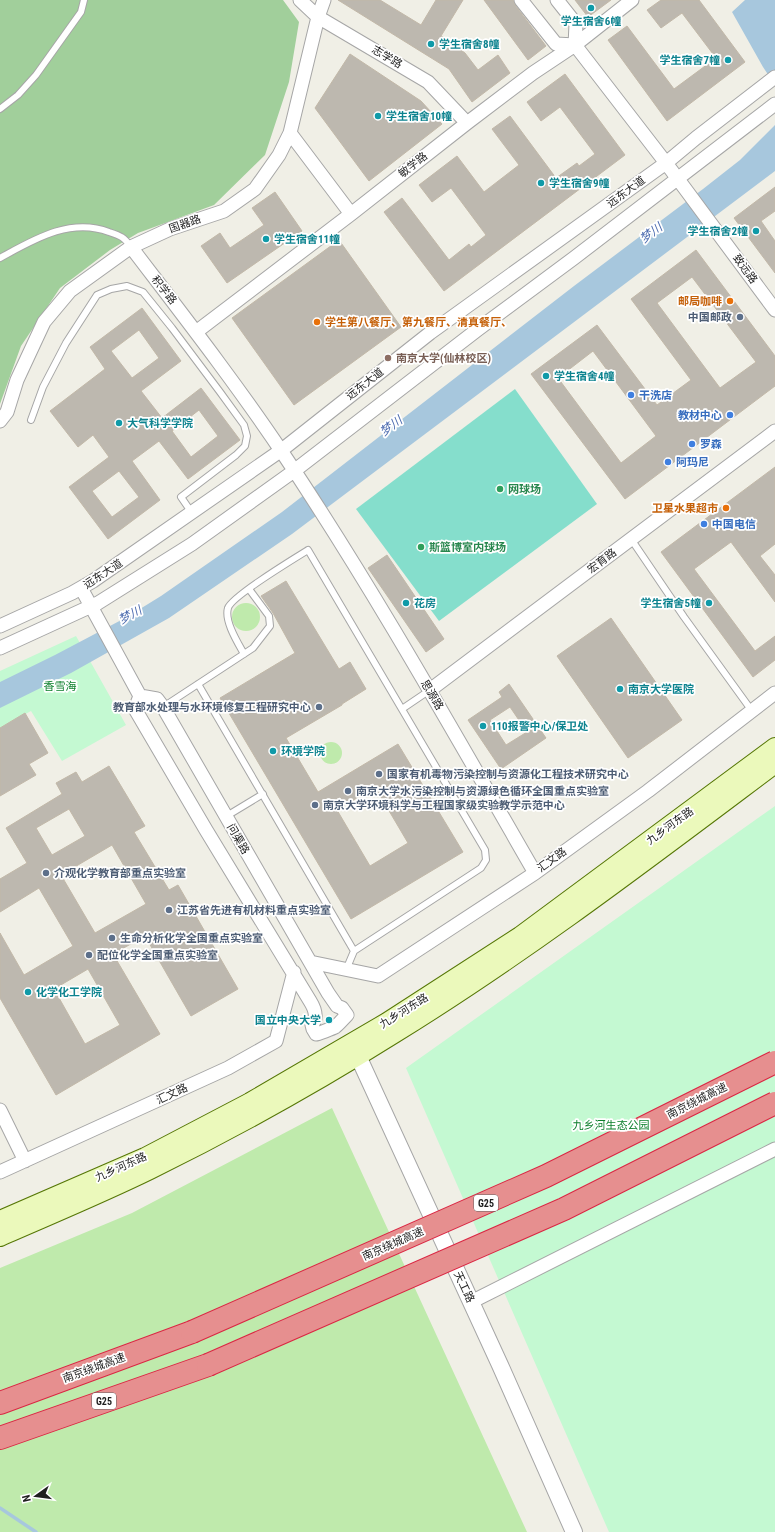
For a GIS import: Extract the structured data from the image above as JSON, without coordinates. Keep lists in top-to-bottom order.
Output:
{
  "streets": {
    "highway": ["南京绕城高速", "G25"],
    "main road": ["九乡河东路"],
    "street": [
      "志学路",
      "敏学路",
      "远东大道",
      "国器路",
      "致远路",
      "积学路",
      "宏育路",
      "思源路",
      "问渠路",
      "汇文路",
      "天工路"
    ]
  },
  "crossings": [
    ["志学路", "敏学路"],
    ["志学路", "国器路"],
    ["敏学路", "致远路"],
    ["敏学路", "积学路"],
    ["远东大道", "致远路"],
    ["远东大道", "积学路"],
    ["国器路", "积学路"],
    ["积学路", "思源路"],
    ["宏育路", "思源路"],
    ["思源路", "汇文路"],
    ["九乡河东路", "天工路"],
    ["问渠路", "汇文路"]
  ],
  "water": ["梦川"],
  "parks": ["香雪海", "九乡河生态公园"],
  "places": [
    "学生宿舍6幢",
    "学生宿舍8幢",
    "学生宿舍7幢",
    "学生宿舍10幢",
    "学生宿舍9幢",
    "学生宿舍2幢",
    "学生宿舍11幢",
    "邮局咖啡",
    "中国邮政",
    "学生第八餐厅、第九餐厅、清真餐厅、",
    "南京大学(仙林校区)",
    "学生宿舍4幢",
    "干洗店",
    "教材中心",
    "大气科学学院",
    "罗森",
    "阿玛尼",
    "网球场",
    "卫星水果超市",
    "中国电信",
    "斯篮博室内球场",
    "花房",
    "学生宿舍5幢",
    "南京大学医院",
    "教育部水处理与水环境修复工程研究中心",
    "110报警中心/保卫处",
    "环境学院",
    "国家有机毒物污染控制与资源化工程技术研究中心",
    "南京大学水污染控制与资源绿色循环全国重点实验室",
    "南京大学环境科学与工程国家级实验教学示范中心",
    "介观化学教育部重点实验室",
    "江苏省先进有机材料重点实验室",
    "生命分析化学全国重点实验室",
    "配位化学全国重点实验室",
    "化学化工学院",
    "国立中央大学"
  ],
  "north": "left"
}
